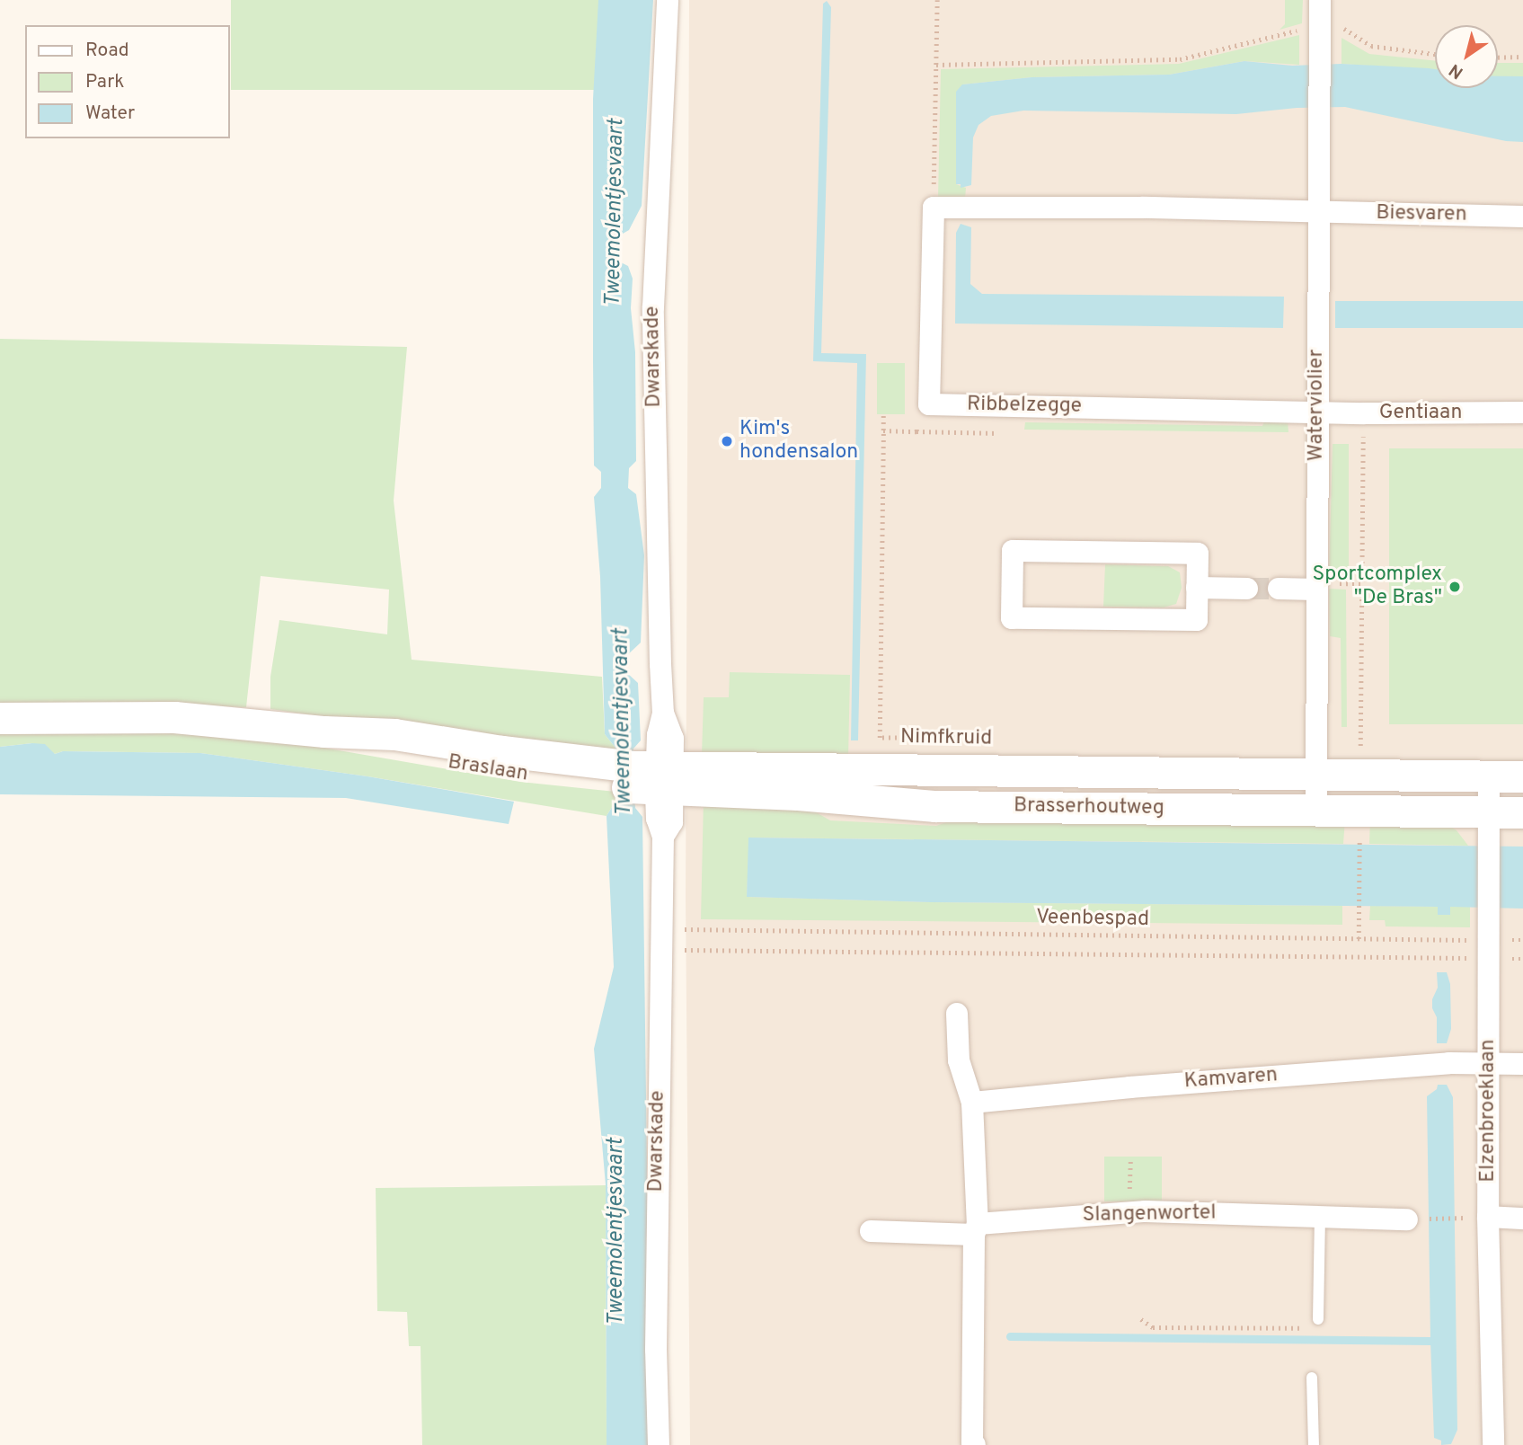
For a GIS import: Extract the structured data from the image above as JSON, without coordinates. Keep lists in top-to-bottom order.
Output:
{
  "streets": {
    "main road": ["Braslaan", "Brasserhoutweg"],
    "street": [
      "Biesvaren",
      "Dwarskade",
      "Waterviolier",
      "Ribbelzegge",
      "Gentiaan",
      "Kamvaren",
      "Elzenbroeklaan",
      "Slangenwortel"
    ],
    "path": ["Nimfkruid", "Veenbespad"]
  },
  "crossings": [
    ["Biesvaren", "Waterviolier"],
    ["Dwarskade", "Braslaan"],
    ["Dwarskade", "Brasserhoutweg"],
    ["Dwarskade", "Veenbespad"],
    ["Waterviolier", "Ribbelzegge"],
    ["Waterviolier", "Gentiaan"],
    ["Waterviolier", "Brasserhoutweg"],
    ["Ribbelzegge", "Gentiaan"],
    ["Braslaan", "Brasserhoutweg"],
    ["Brasserhoutweg", "Elzenbroeklaan"],
    ["Veenbespad", "Elzenbroeklaan"],
    ["Kamvaren", "Elzenbroeklaan"]
  ],
  "water": ["Tweemolentjesvaart"],
  "places": ["Kim's hondensalon", "Sportcomplex \"De Bras\""],
  "legend": ["Road", "Park", "Water"],
  "north": "bottom left"
}
